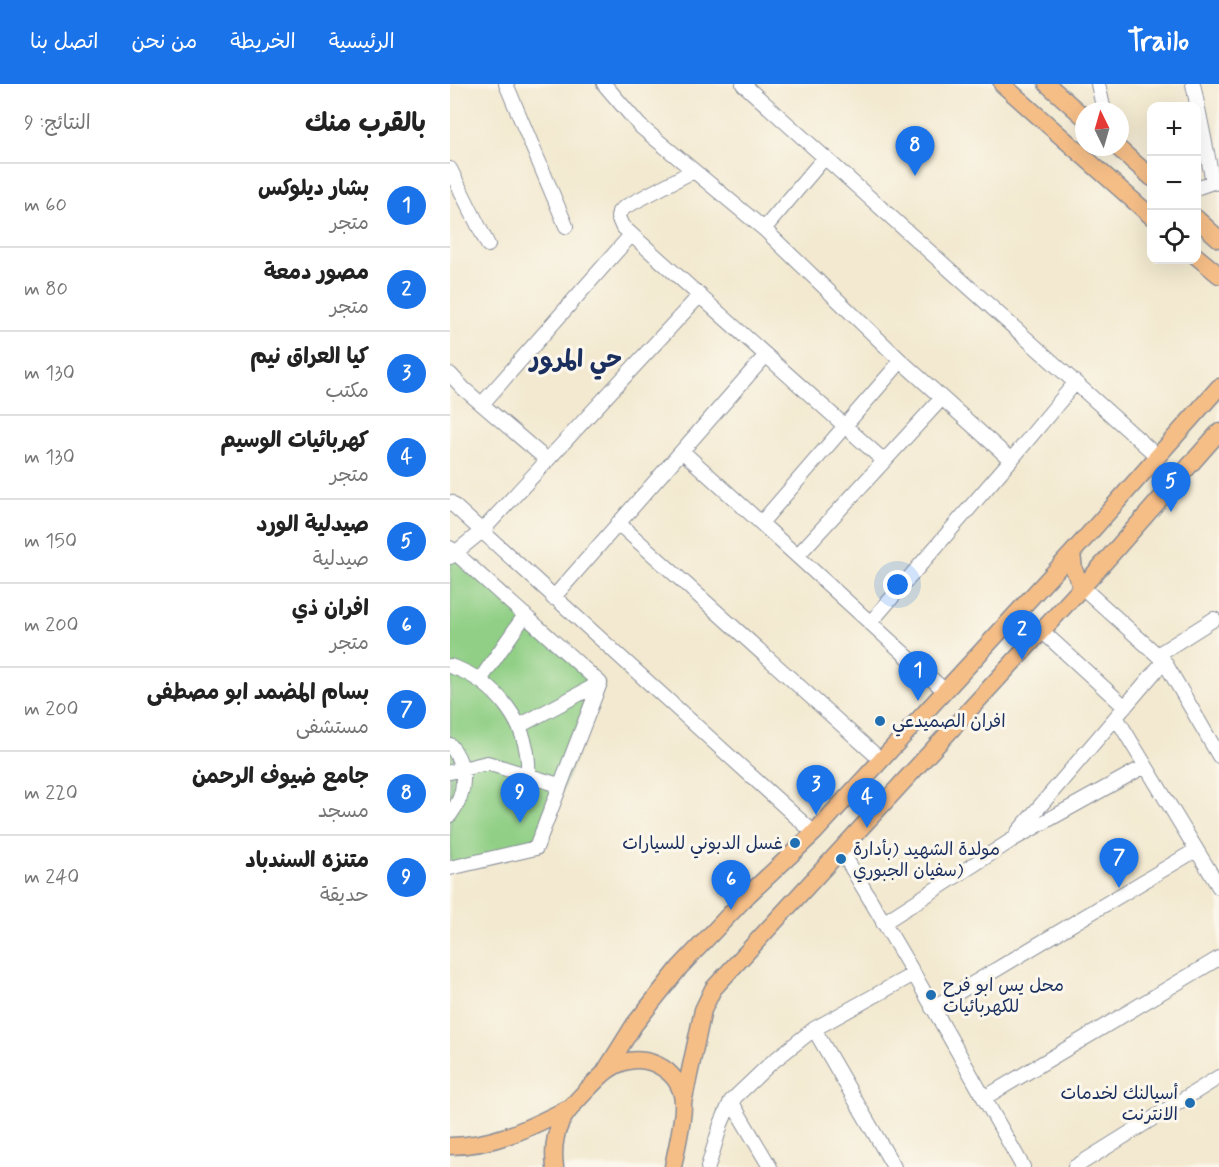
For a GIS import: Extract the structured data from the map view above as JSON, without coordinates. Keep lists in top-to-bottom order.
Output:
{
  "districts": ["حي المرور"],
  "places": [
    "افران الصميدعي",
    "غسل الدبوني للسيارات",
    "مولدة الشهيد (بأدارة سفيان الجبوري)",
    "محل يس ابو فرح للكهربائيات",
    "أسيالنك لخدمات الانترنت"
  ],
  "north": "top",
  "page": {
    "header": "Trailo",
    "nav": [
      "الرئيسية",
      "الخريطة",
      "من نحن",
      "اتصل بنا"
    ],
    "heading": ["بالقرب منك", "النتائج: 9"],
    "map_buttons": ["+", "−"],
    "pins": [
      "8",
      "5",
      "2",
      "1",
      "3",
      "9",
      "4",
      "7",
      "6"
    ],
    "list": [
      {
        "mark": "1",
        "name": "بشار ديلوكس",
        "note": "متجر",
        "value": "60 m"
      },
      {
        "mark": "2",
        "name": "مصور دمعة",
        "note": "متجر",
        "value": "80 m"
      },
      {
        "mark": "3",
        "name": "کیا العراق نیم",
        "note": "مكتب",
        "value": "130 m"
      },
      {
        "mark": "4",
        "name": "كهربائيات الوسيم",
        "note": "متجر",
        "value": "130 m"
      },
      {
        "mark": "5",
        "name": "صيدلية الورد",
        "note": "صيدلية",
        "value": "150 m"
      },
      {
        "mark": "6",
        "name": "افران ذي",
        "note": "متجر",
        "value": "200 m"
      },
      {
        "mark": "7",
        "name": "بسام المضمد ابو مصطفى",
        "note": "مستشفى",
        "value": "200 m"
      },
      {
        "mark": "8",
        "name": "جامع ضيوف الرحمن",
        "note": "مسجد",
        "value": "220 m"
      },
      {
        "mark": "9",
        "name": "متنزه السندباد",
        "note": "حديقة",
        "value": "240 m"
      }
    ]
  }
}
